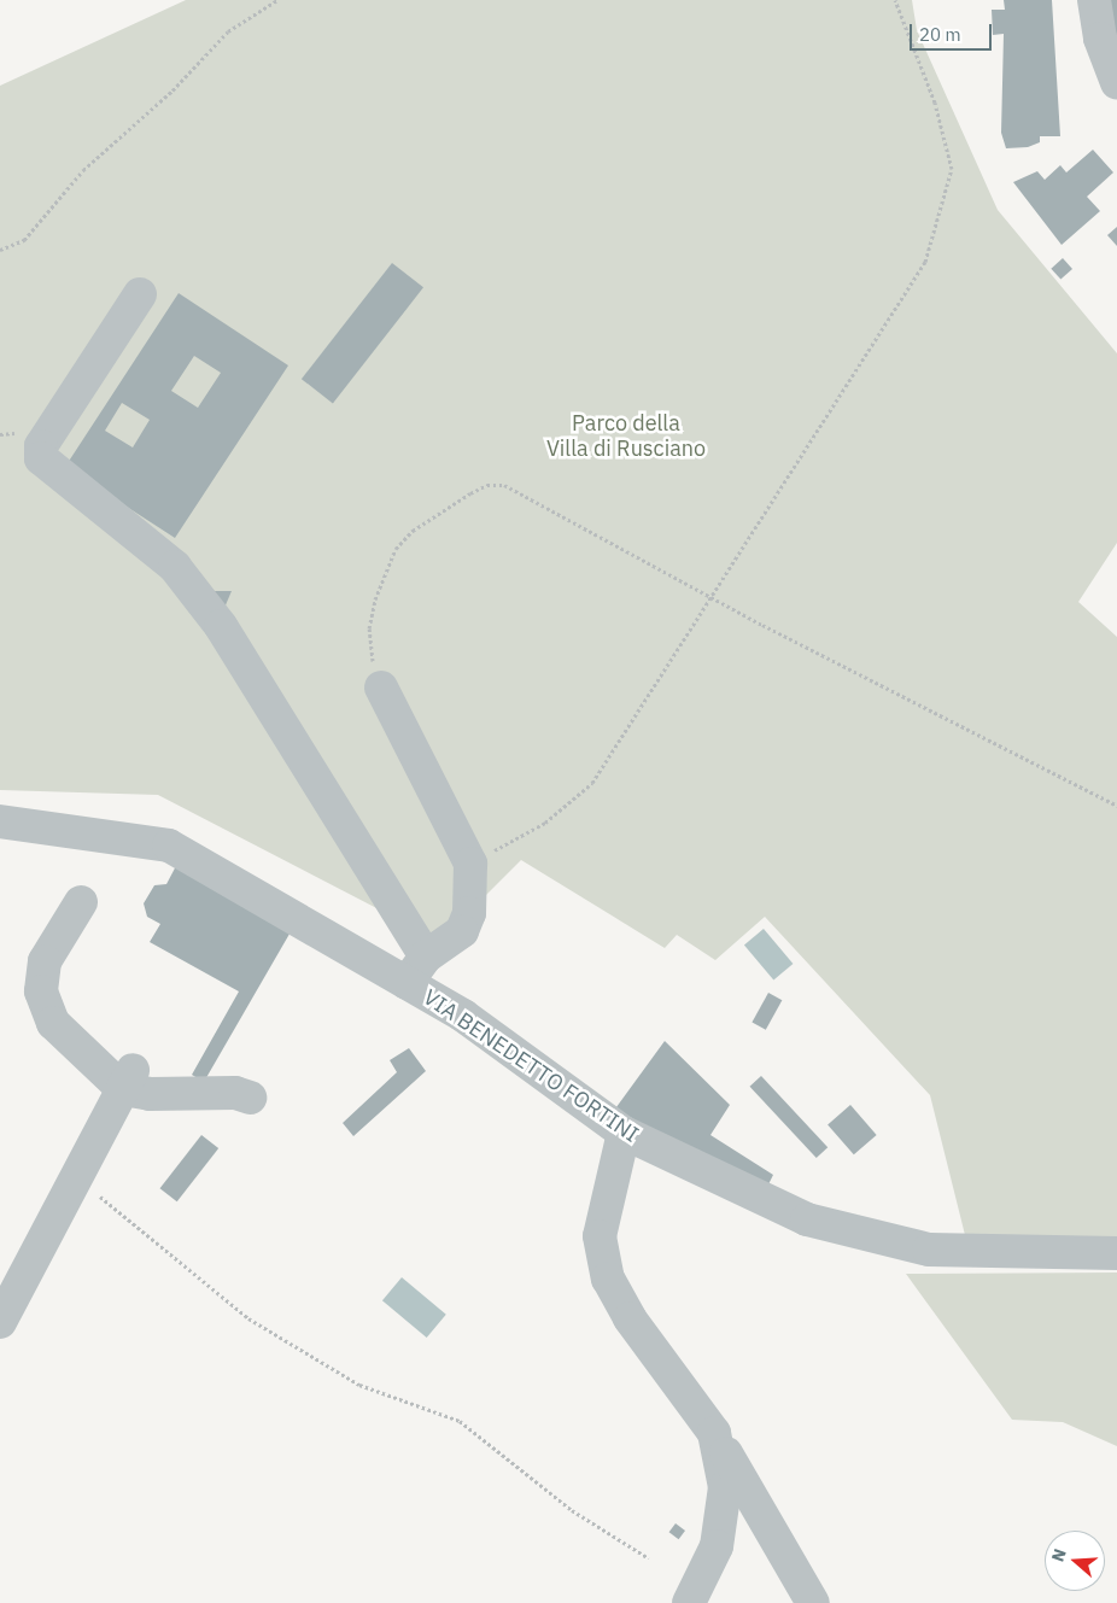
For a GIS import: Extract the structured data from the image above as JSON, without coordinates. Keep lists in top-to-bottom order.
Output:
{
  "streets": {
    "street": ["VIA BENEDETTO FORTINI"]
  },
  "parks": ["Parco della Villa di Rusciano"],
  "scale_bar": "20 m",
  "north": "left"
}
